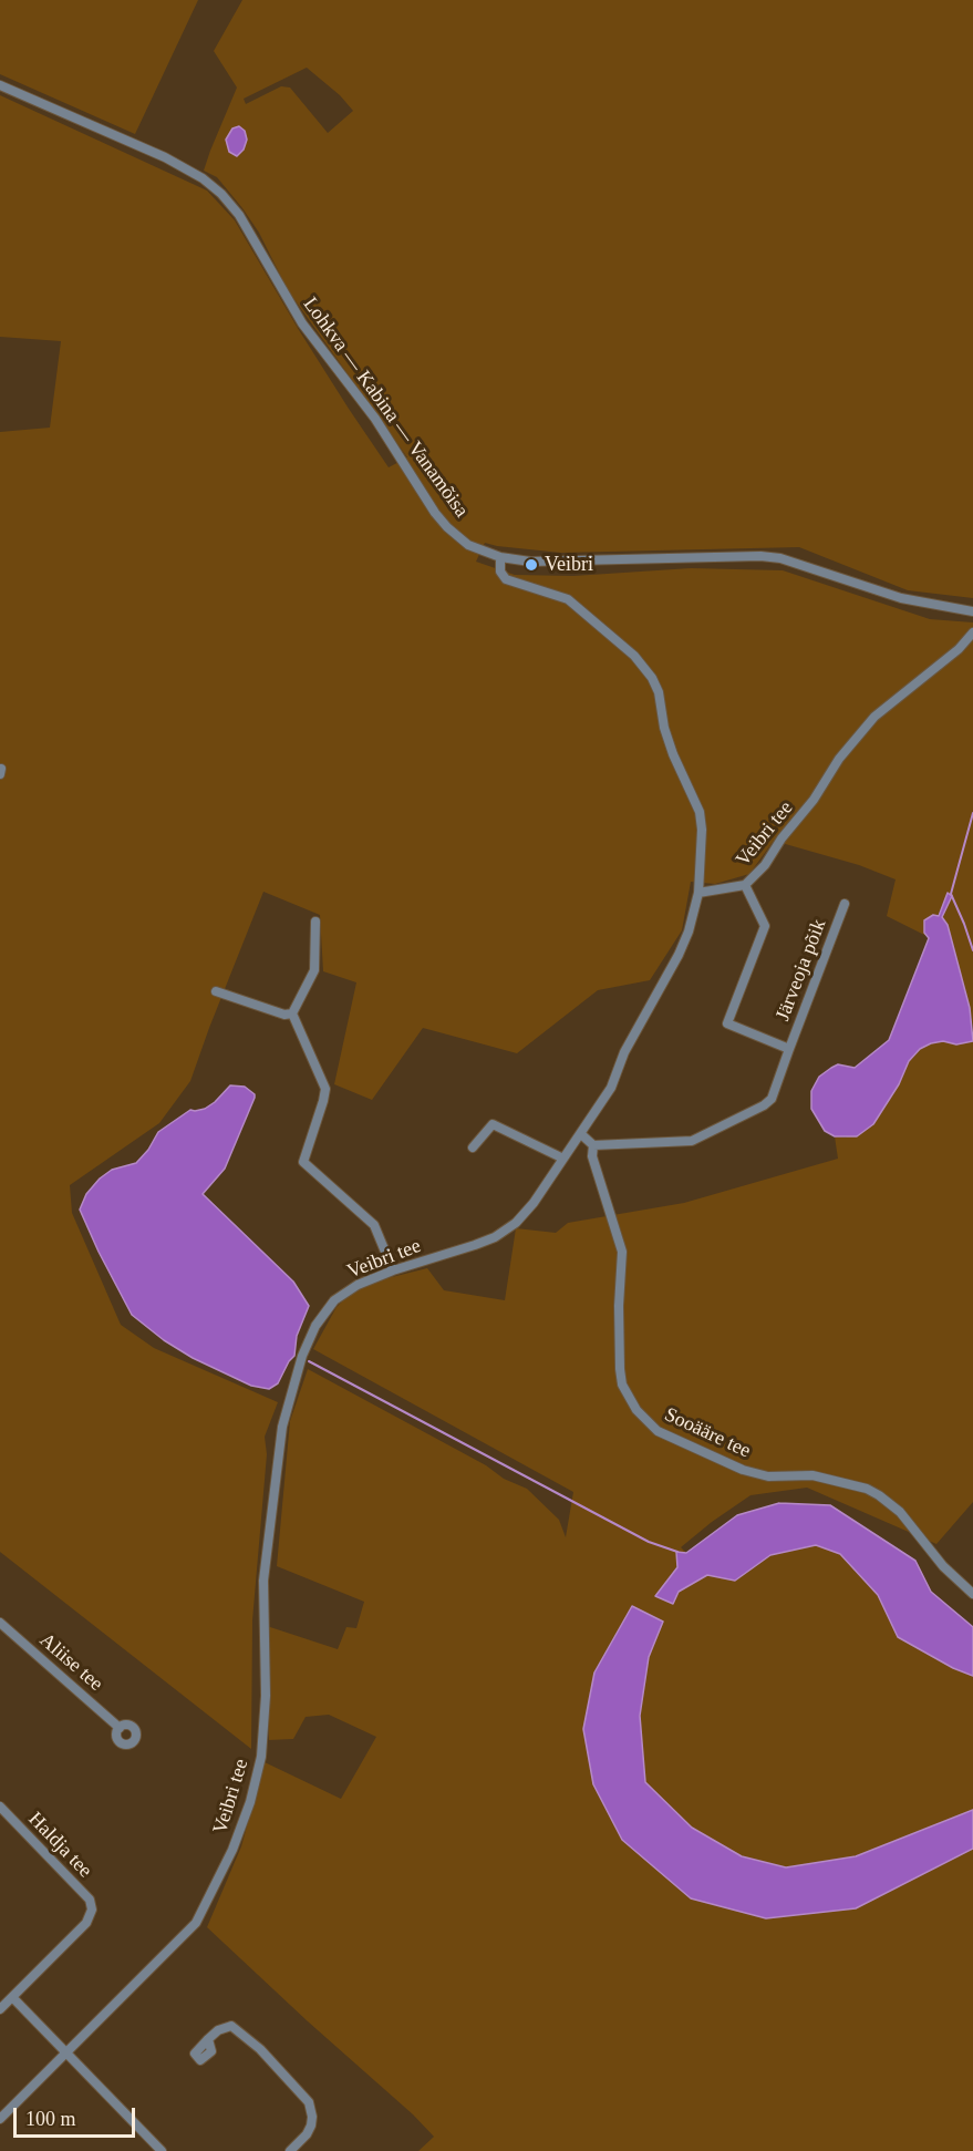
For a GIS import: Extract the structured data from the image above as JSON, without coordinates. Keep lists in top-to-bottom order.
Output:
{
  "streets": {
    "street": [
      "Lohkva — Kabina — Vanamõisa",
      "Veibri tee",
      "Järveoja põik",
      "Sooääre tee",
      "Aliise tee",
      "Haldja tee"
    ]
  },
  "crossings": [
    ["Järveoja põik", "Sooääre tee"]
  ],
  "places": ["Veibri"],
  "scale_bar": "100 m"
}
